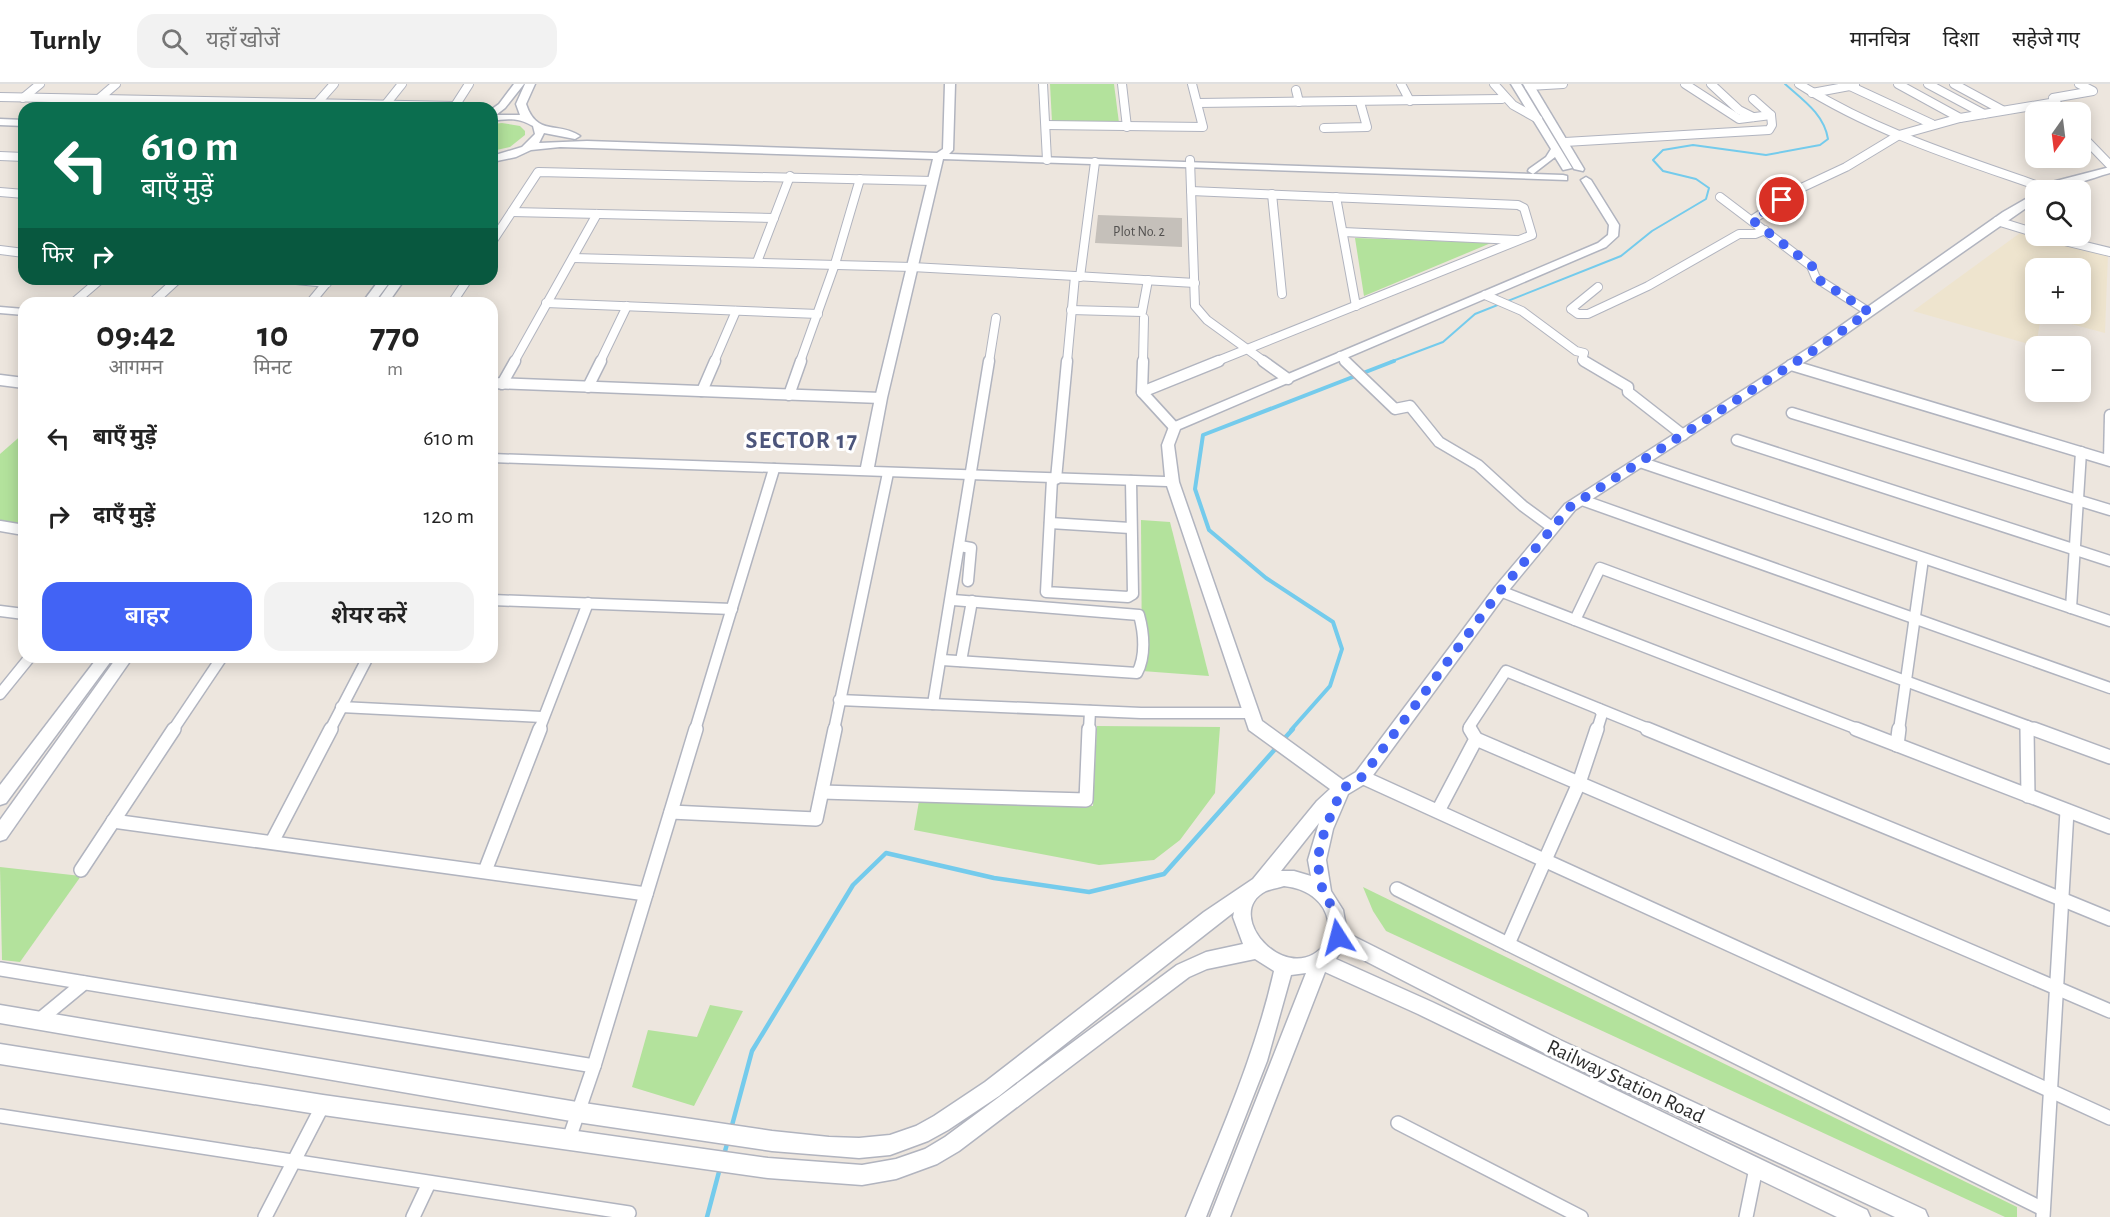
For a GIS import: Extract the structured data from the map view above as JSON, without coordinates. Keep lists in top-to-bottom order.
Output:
{
  "streets": {
    "street": ["Railway Station Road"]
  },
  "districts": ["SECTOR 17"],
  "house_numbers": ["Plot No. 2"],
  "north": "bottom",
  "page": {
    "header": "Turnly",
    "search": "यहाँ खोजें",
    "nav": ["मानचित्र", "दिशा", "सहेजे गए"],
    "map_buttons": ["+", "−"],
    "turn": ["610 m", "बाएँ मुड़ें"],
    "then": "फिर",
    "eta": [
      "09:42",
      "आगमन",
      "10",
      "मिनट",
      "770",
      "m"
    ],
    "list": [
      {
        "name": "बाएँ मुड़ें",
        "value": "610 m"
      },
      {
        "name": "दाएँ मुड़ें",
        "value": "120 m"
      }
    ],
    "buttons": ["बाहर", "शेयर करें"]
  }
}
